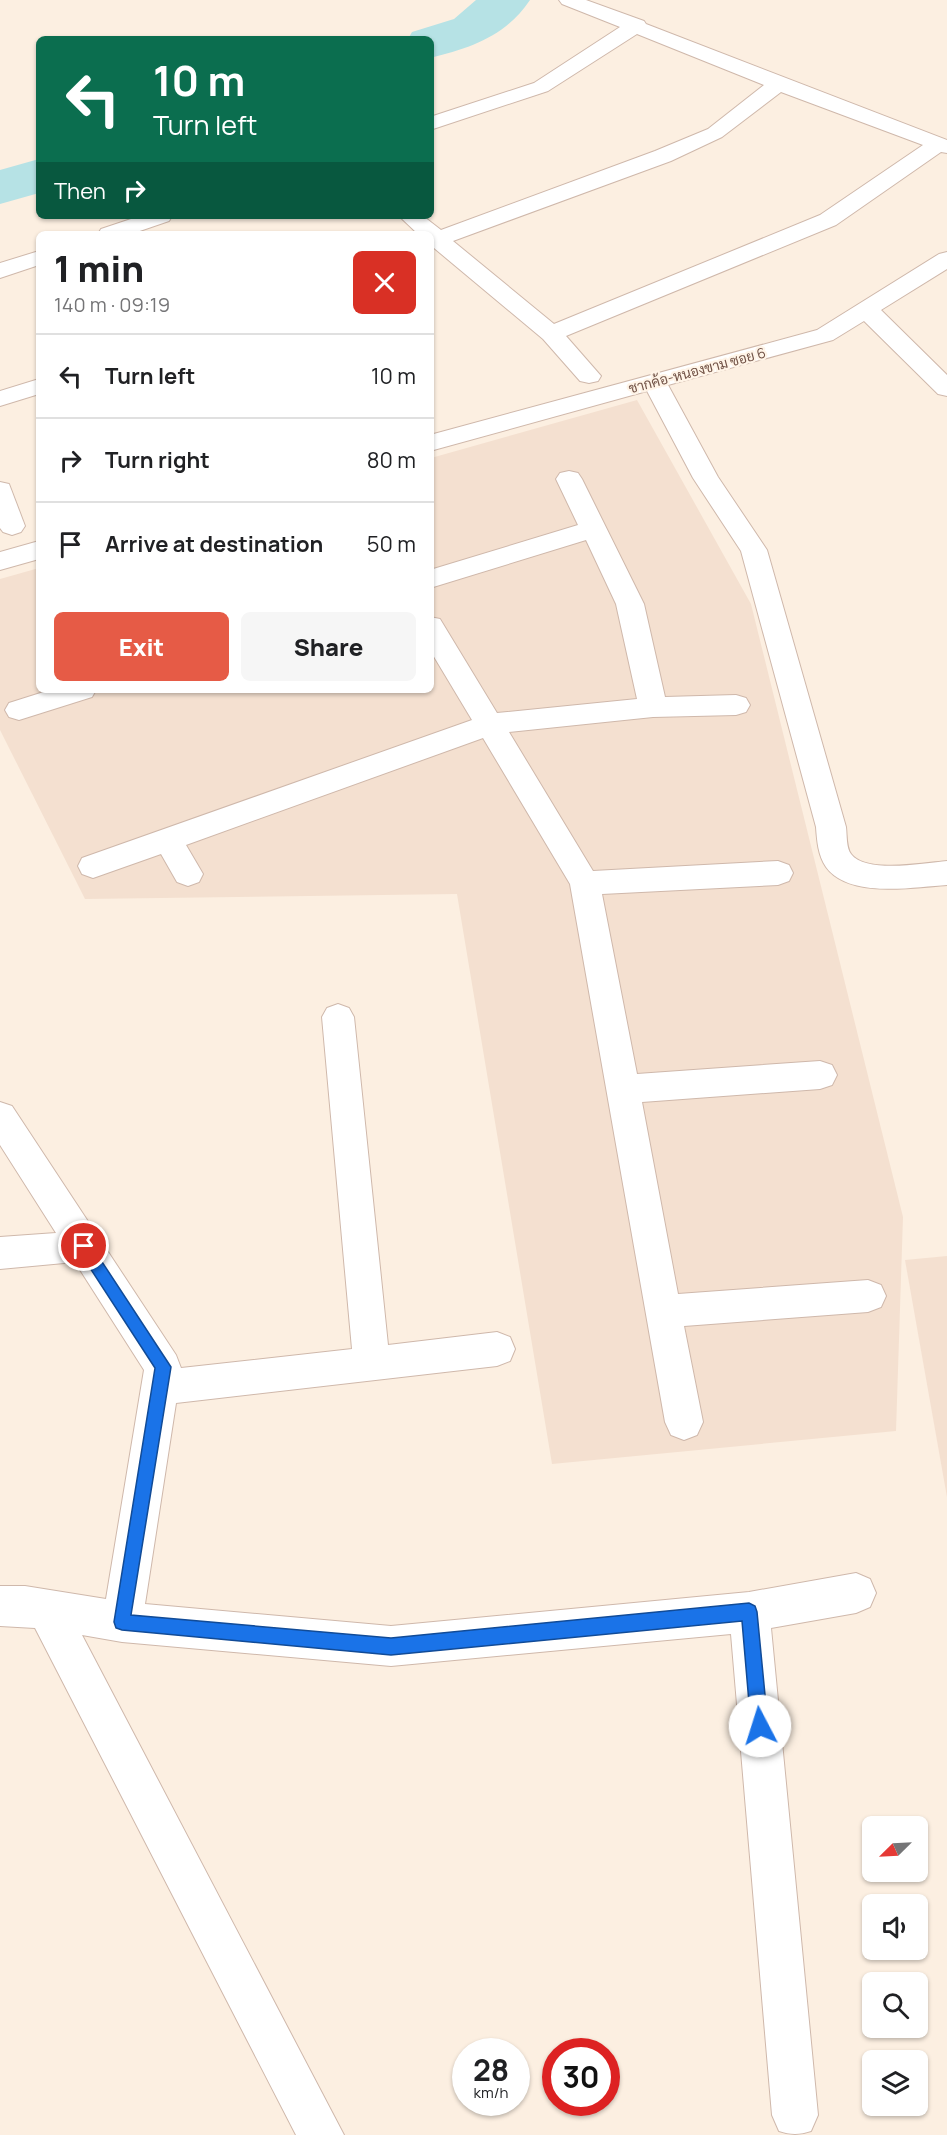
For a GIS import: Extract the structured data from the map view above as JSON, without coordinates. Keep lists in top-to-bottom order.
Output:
{
  "streets": {
    "street": ["ชากค้อ-หนองขาม ซอย 6"]
  },
  "north": "bottom left",
  "page": {
    "turn": ["10 m", "Turn left"],
    "then": "Then",
    "heading": ["1 min", "140 m · 09:19"],
    "list": [
      {
        "name": "Turn left",
        "value": "10 m"
      },
      {
        "name": "Turn right",
        "value": "80 m"
      },
      {
        "name": "Arrive at destination",
        "value": "50 m"
      }
    ],
    "buttons": ["Exit", "Share"],
    "speed": "28 km/h",
    "limit": "30"
  }
}
